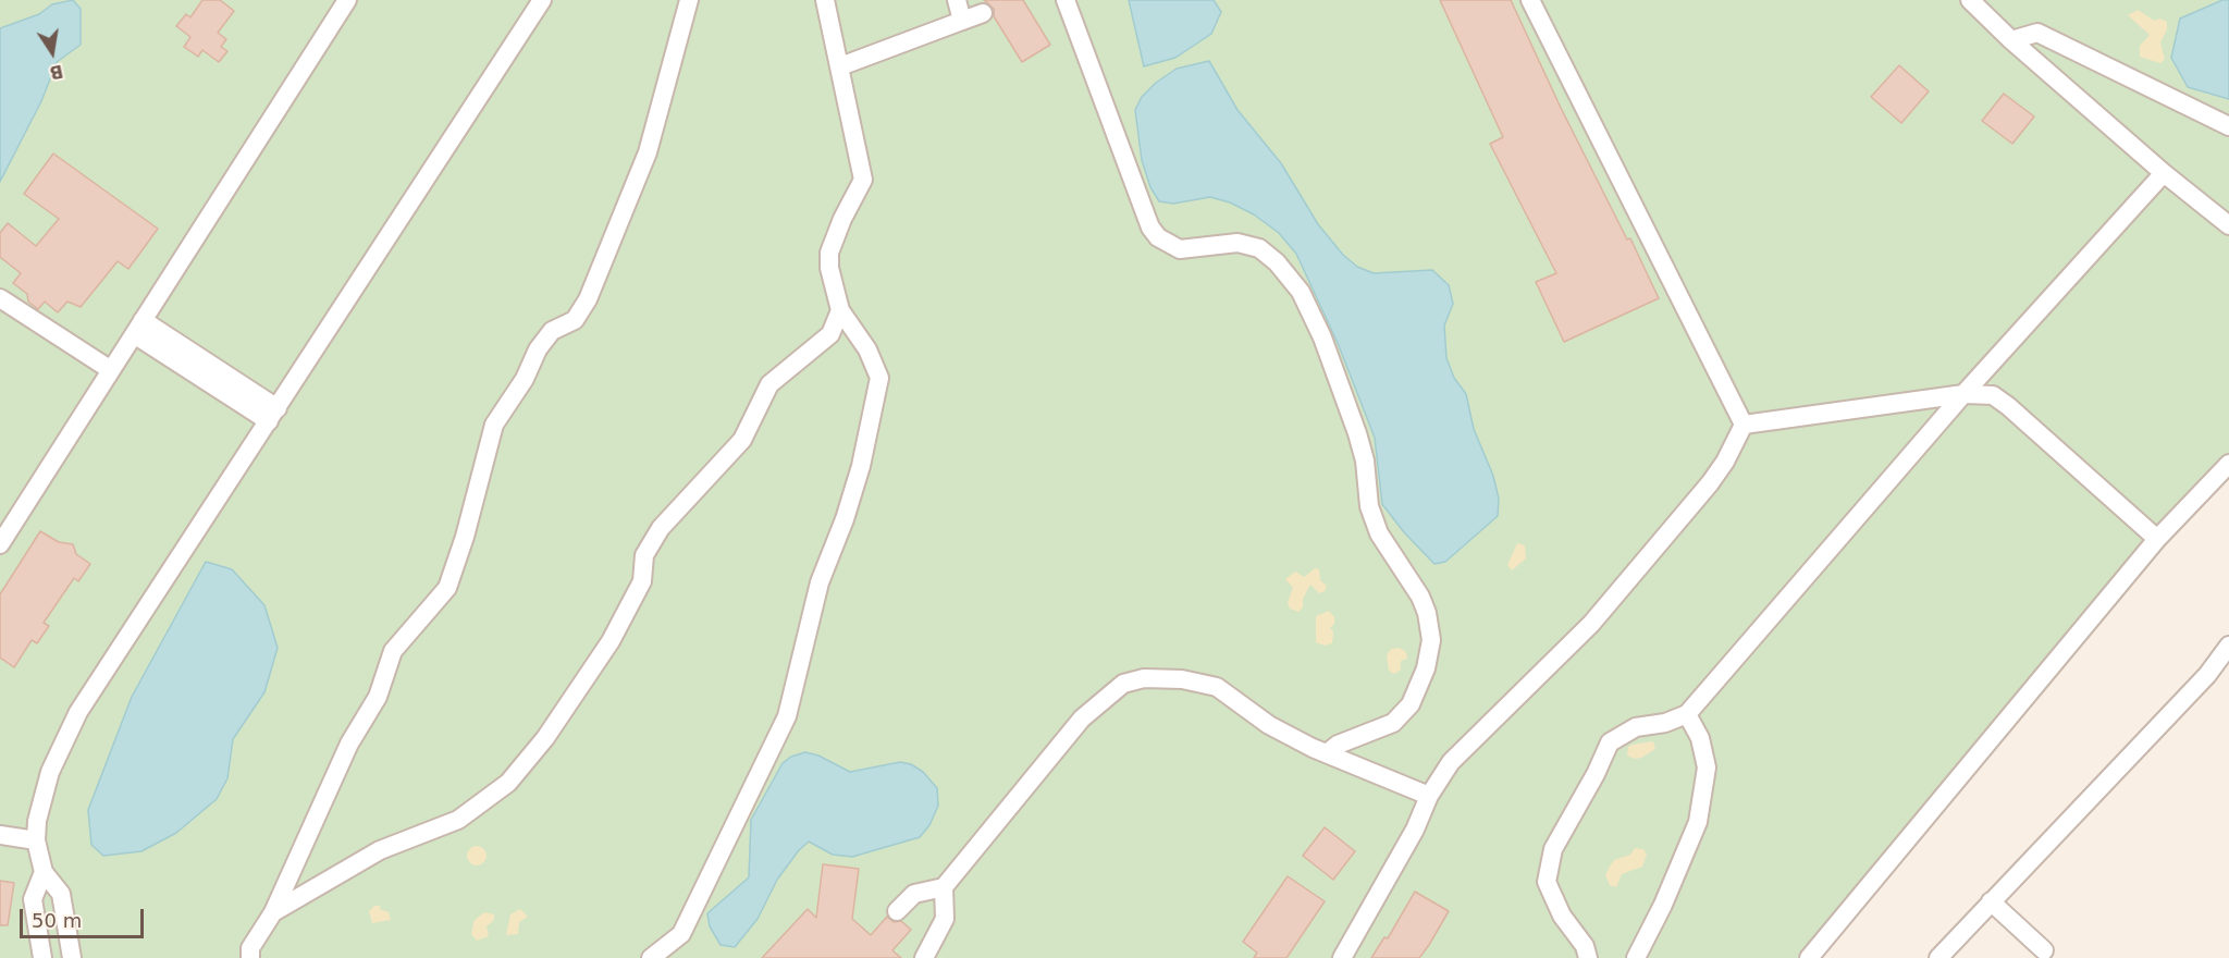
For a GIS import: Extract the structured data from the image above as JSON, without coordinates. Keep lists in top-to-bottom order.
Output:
{
  "scale_bar": "50 m",
  "north": "bottom"
}
